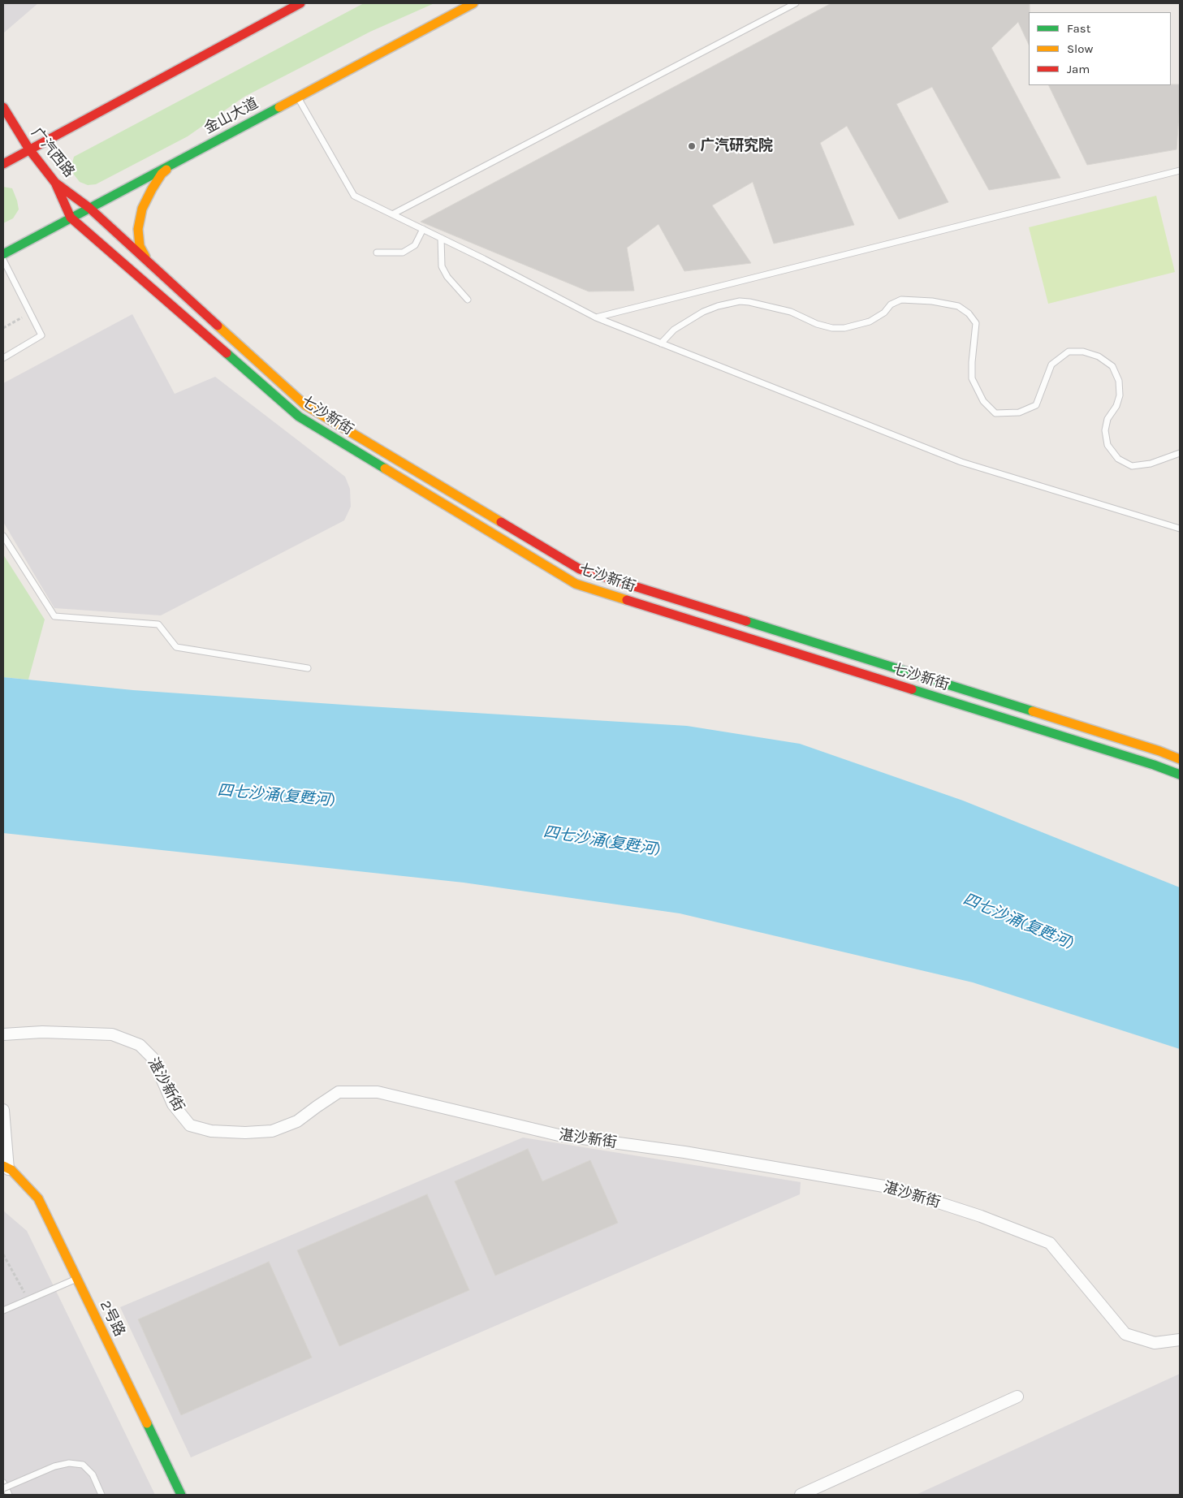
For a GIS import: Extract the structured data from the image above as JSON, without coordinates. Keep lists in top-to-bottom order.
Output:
{
  "streets": {
    "street": [
      "金山大道",
      "广汽西路",
      "七沙新街",
      "湛沙新街",
      "2号路"
    ]
  },
  "crossings": [
    ["金山大道", "广汽西路"],
    ["金山大道", "七沙新街"],
    ["广汽西路", "七沙新街"]
  ],
  "water": ["四七沙涌(复甦河)"],
  "places": ["广汽研究院"],
  "legend": ["Fast", "Slow", "Jam"]
}
